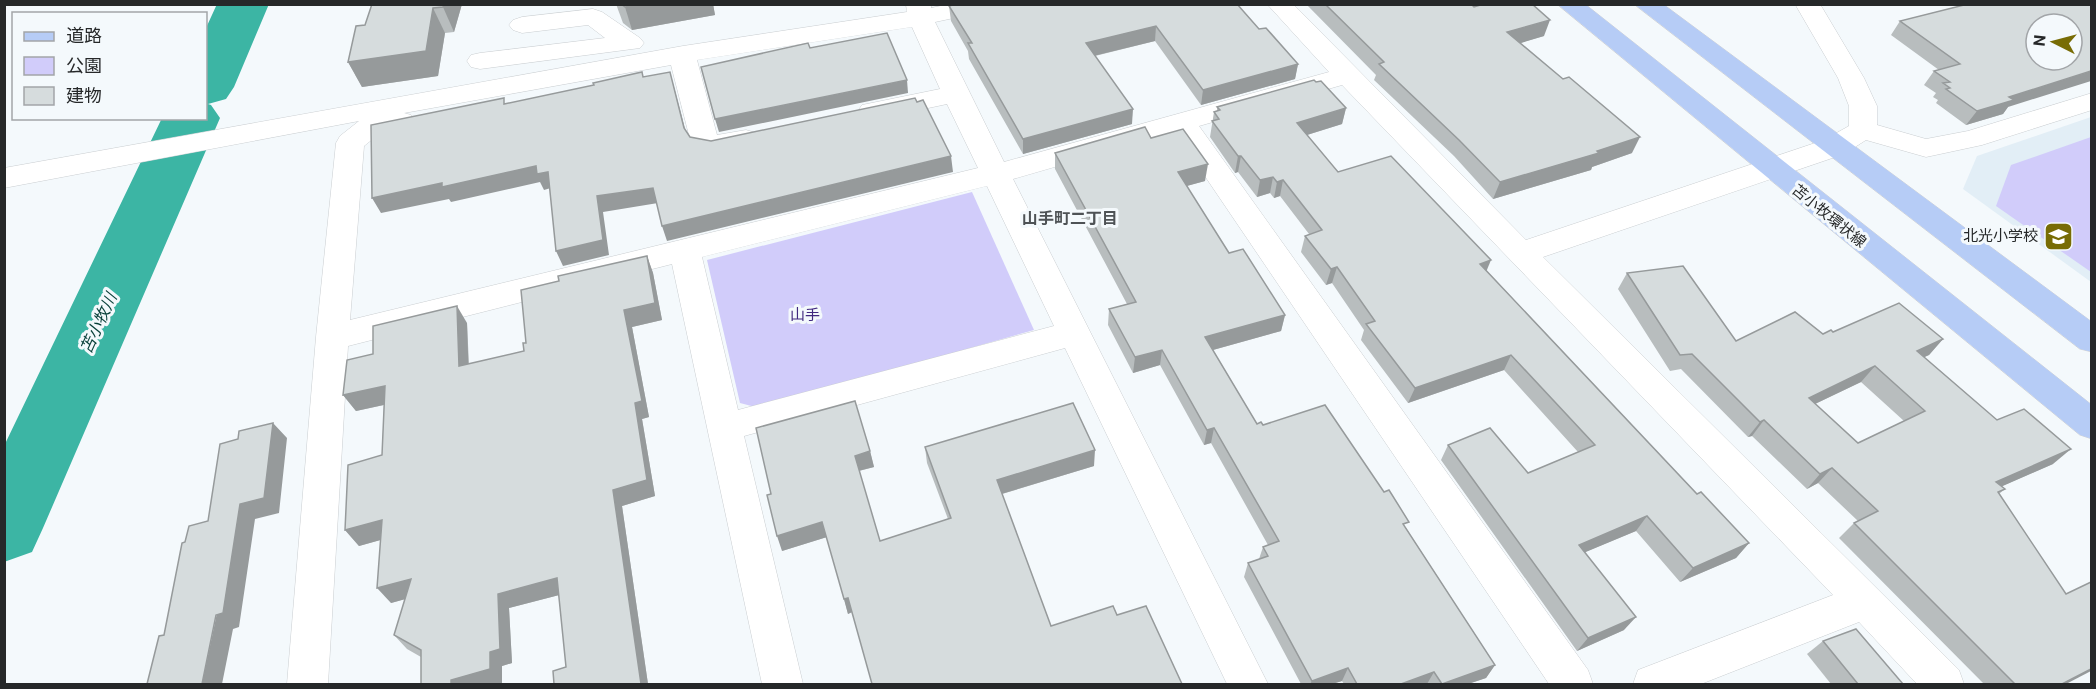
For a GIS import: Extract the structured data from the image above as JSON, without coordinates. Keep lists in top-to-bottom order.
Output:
{
  "streets": {
    "main road": ["苫小牧環状線"]
  },
  "districts": ["山手町二丁目"],
  "water": ["苫小牧川"],
  "parks": ["山手"],
  "places": {
    "school or university": ["北光小学校"]
  },
  "legend": ["道路", "公園", "建物"],
  "north": "left"
}
